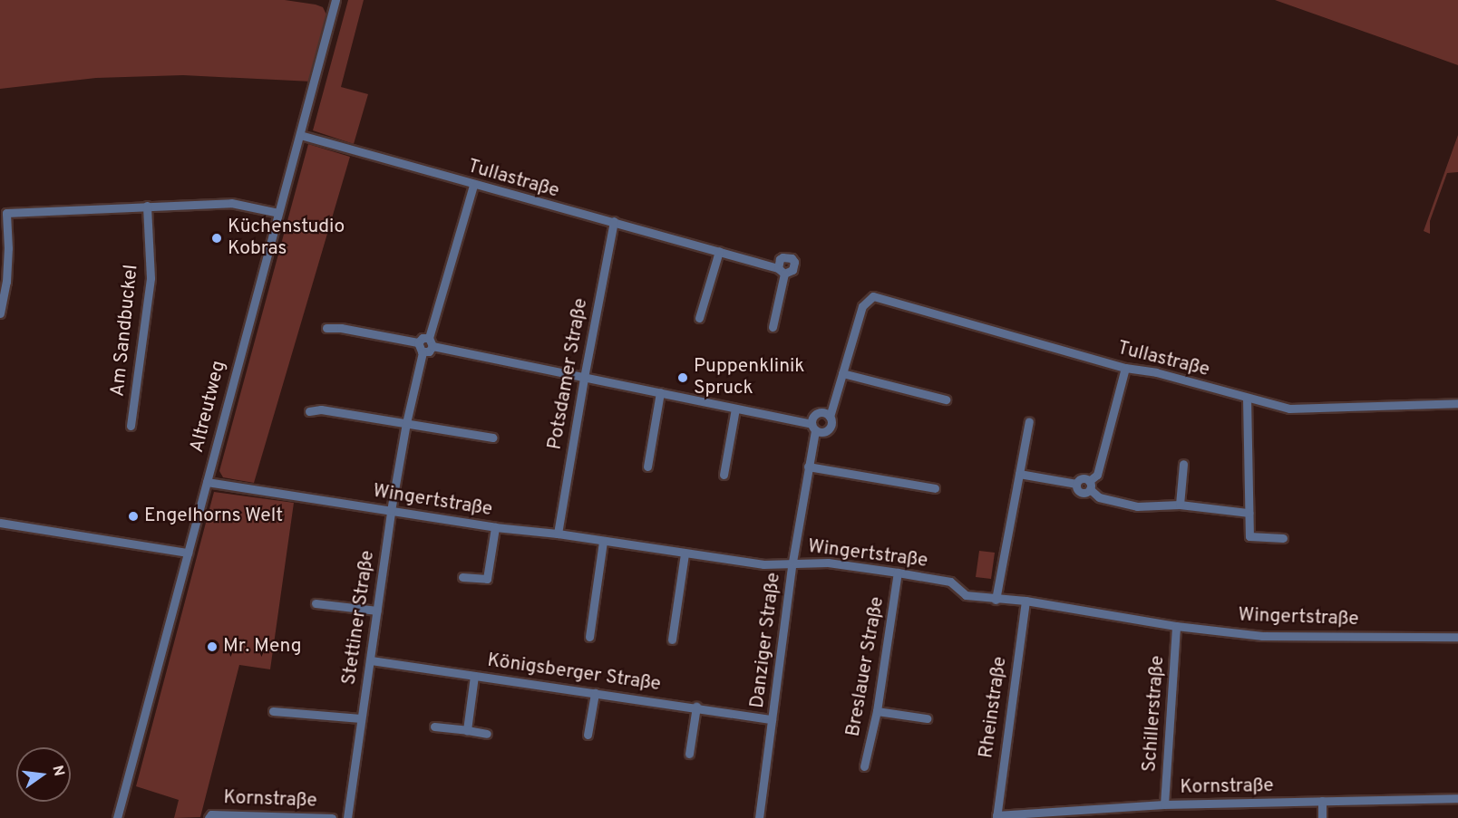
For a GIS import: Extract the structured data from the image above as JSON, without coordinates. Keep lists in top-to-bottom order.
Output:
{
  "streets": {
    "street": [
      "Tullastraße",
      "Am Sandbuckel",
      "Potsdamer Straße",
      "Altreutweg",
      "Wingertstraße",
      "Stettiner Straße",
      "Danziger Straße",
      "Breslauer Straße",
      "Königsberger Straße",
      "Rheinstraße",
      "Schillerstraße",
      "Kornstraße"
    ]
  },
  "crossings": [
    ["Tullastraße", "Potsdamer Straße"],
    ["Tullastraße", "Altreutweg"],
    ["Potsdamer Straße", "Wingertstraße"],
    ["Altreutweg", "Wingertstraße"],
    ["Wingertstraße", "Stettiner Straße"],
    ["Wingertstraße", "Danziger Straße"],
    ["Wingertstraße", "Breslauer Straße"],
    ["Wingertstraße", "Rheinstraße"],
    ["Wingertstraße", "Schillerstraße"],
    ["Stettiner Straße", "Königsberger Straße"],
    ["Danziger Straße", "Königsberger Straße"],
    ["Rheinstraße", "Kornstraße"],
    ["Schillerstraße", "Kornstraße"]
  ],
  "places": [
    "Küchenstudio Kobras",
    "Puppenklinik Spruck",
    "Engelhorns Welt",
    "Mr. Meng"
  ],
  "north": "right"
}
